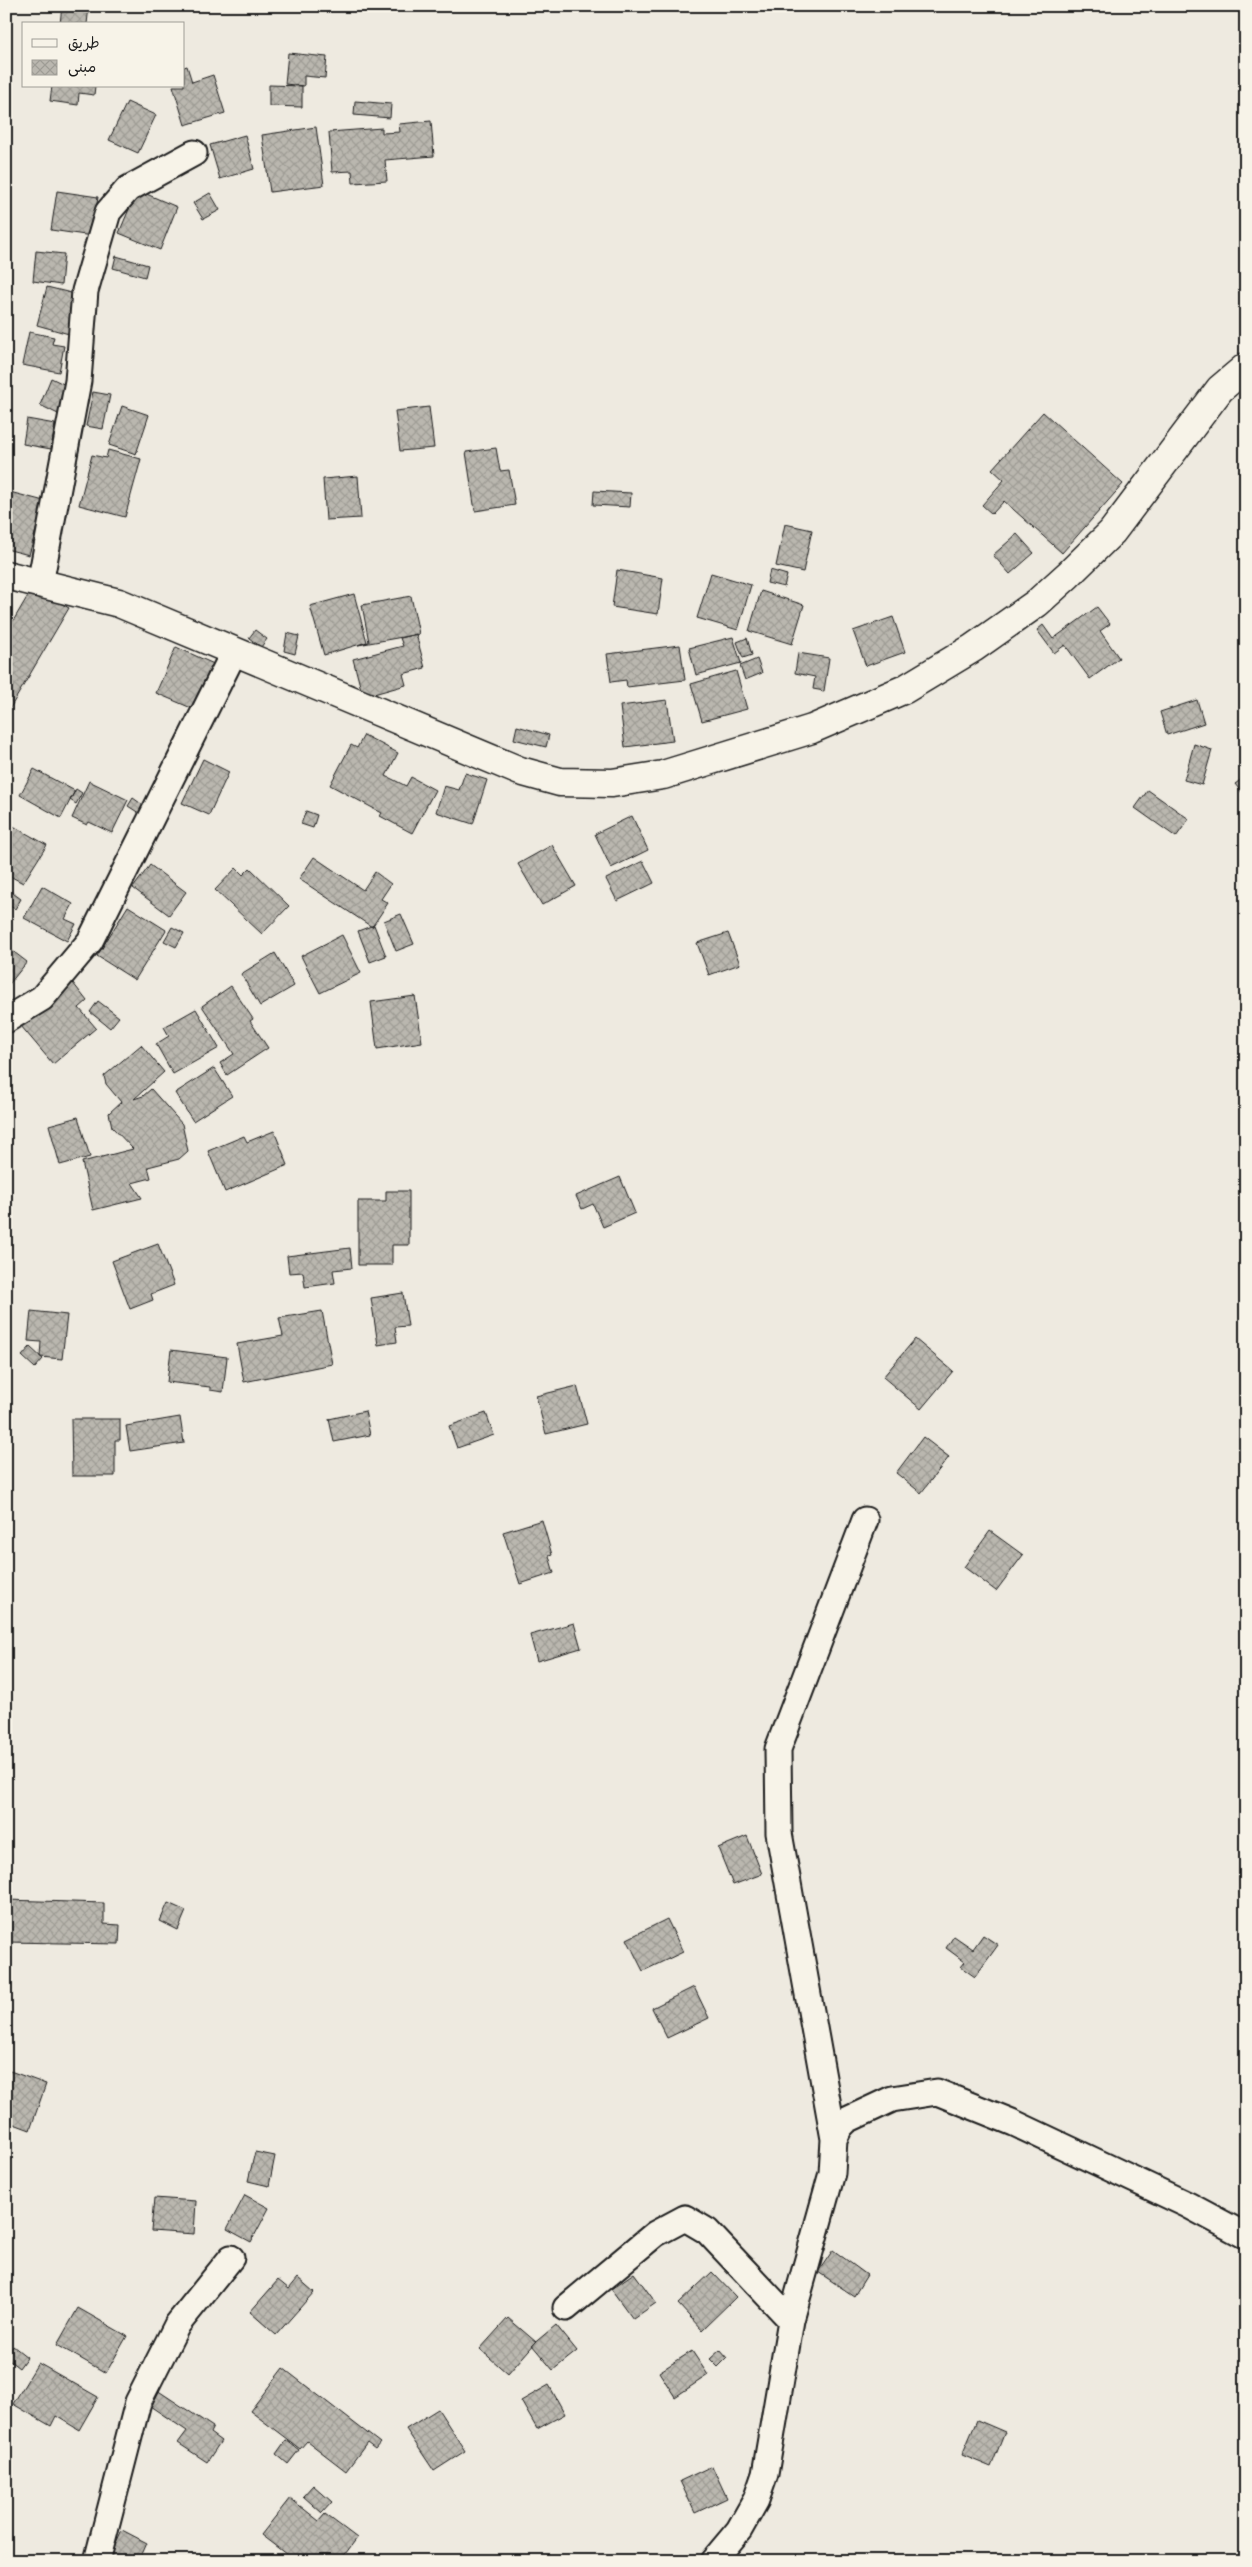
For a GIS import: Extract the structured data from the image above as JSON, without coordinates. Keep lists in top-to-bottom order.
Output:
{
  "legend": ["طريق", "مبنى"]
}
